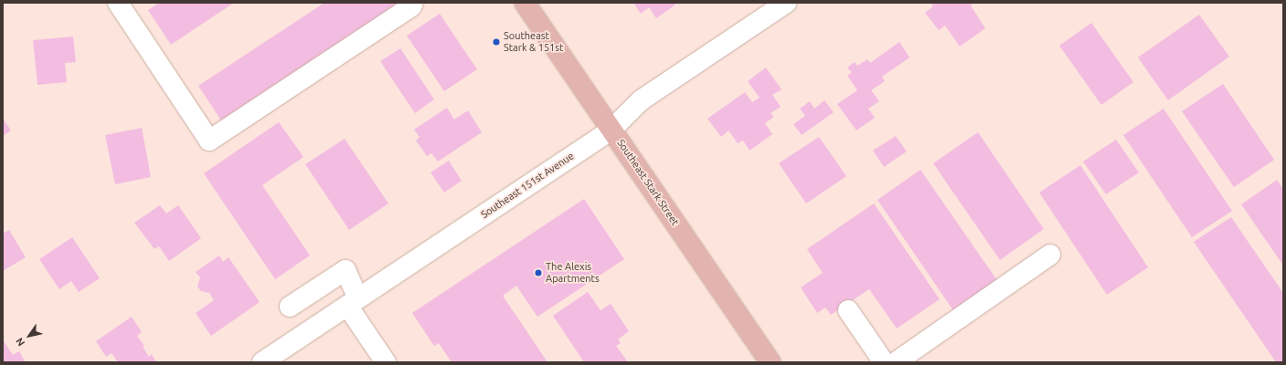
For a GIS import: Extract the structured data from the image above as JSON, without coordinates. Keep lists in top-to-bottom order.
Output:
{
  "streets": {
    "main road": ["Southeast Stark Street"],
    "street": ["Southeast 151st Avenue"]
  },
  "crossings": [
    ["Southeast Stark Street", "Southeast 151st Avenue"]
  ],
  "places": ["Southeast Stark & 151st", "The Alexis Apartments"],
  "north": "bottom left"
}
